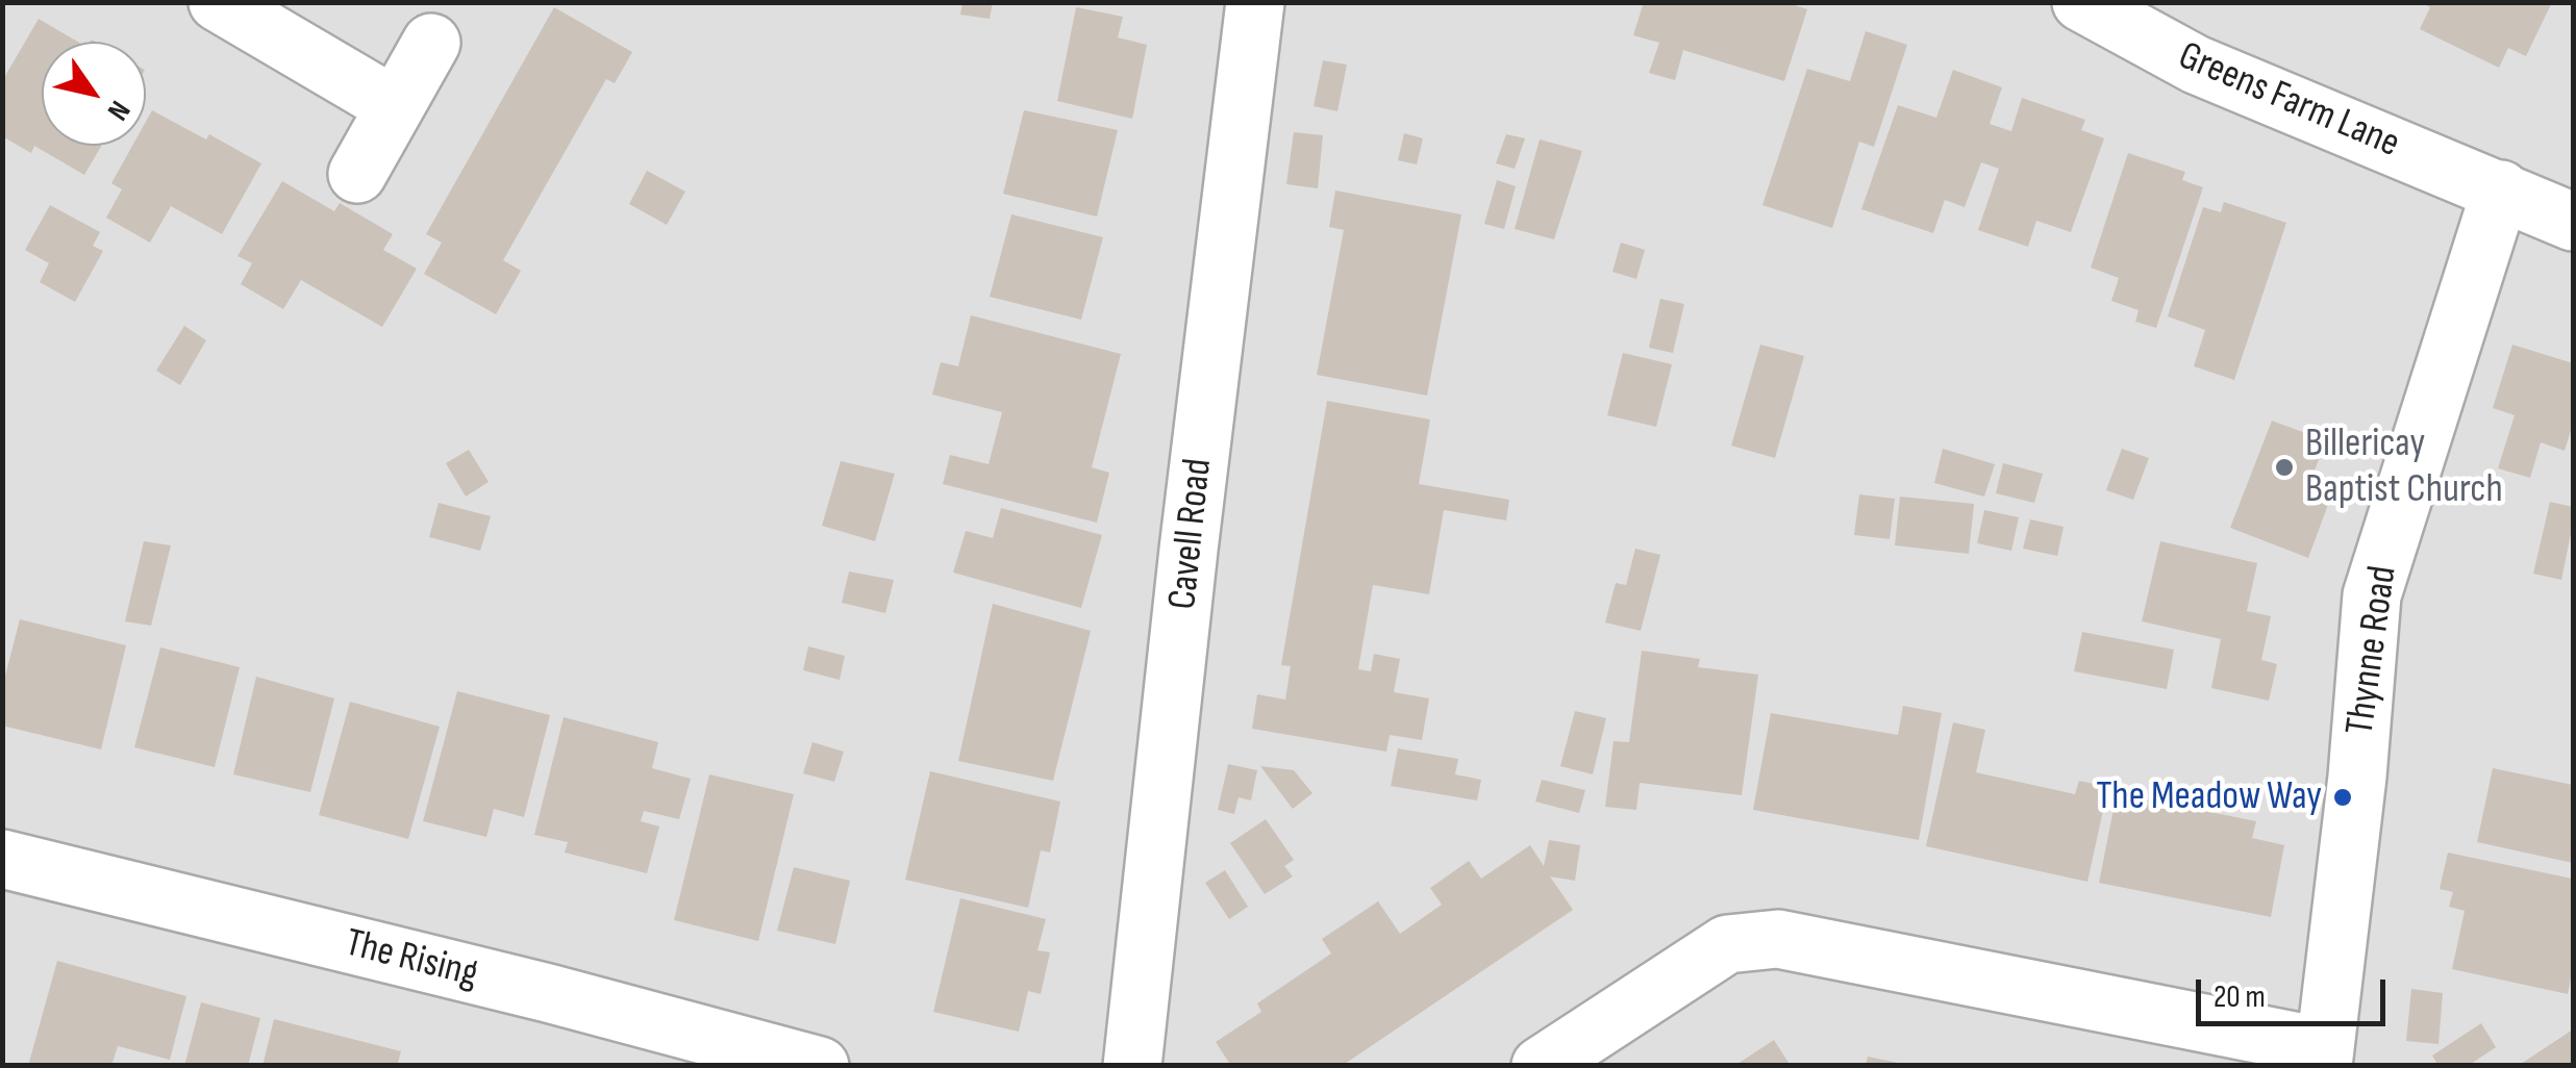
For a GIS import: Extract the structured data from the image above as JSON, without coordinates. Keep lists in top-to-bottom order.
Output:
{
  "streets": {
    "street": [
      "Greens Farm Lane",
      "Cavell Road",
      "Thynne Road",
      "The Rising"
    ]
  },
  "crossings": [
    ["Greens Farm Lane", "Thynne Road"]
  ],
  "places": ["Billericay Baptist Church", "The Meadow Way"],
  "scale_bar": "20 m",
  "north": "bottom right"
}
